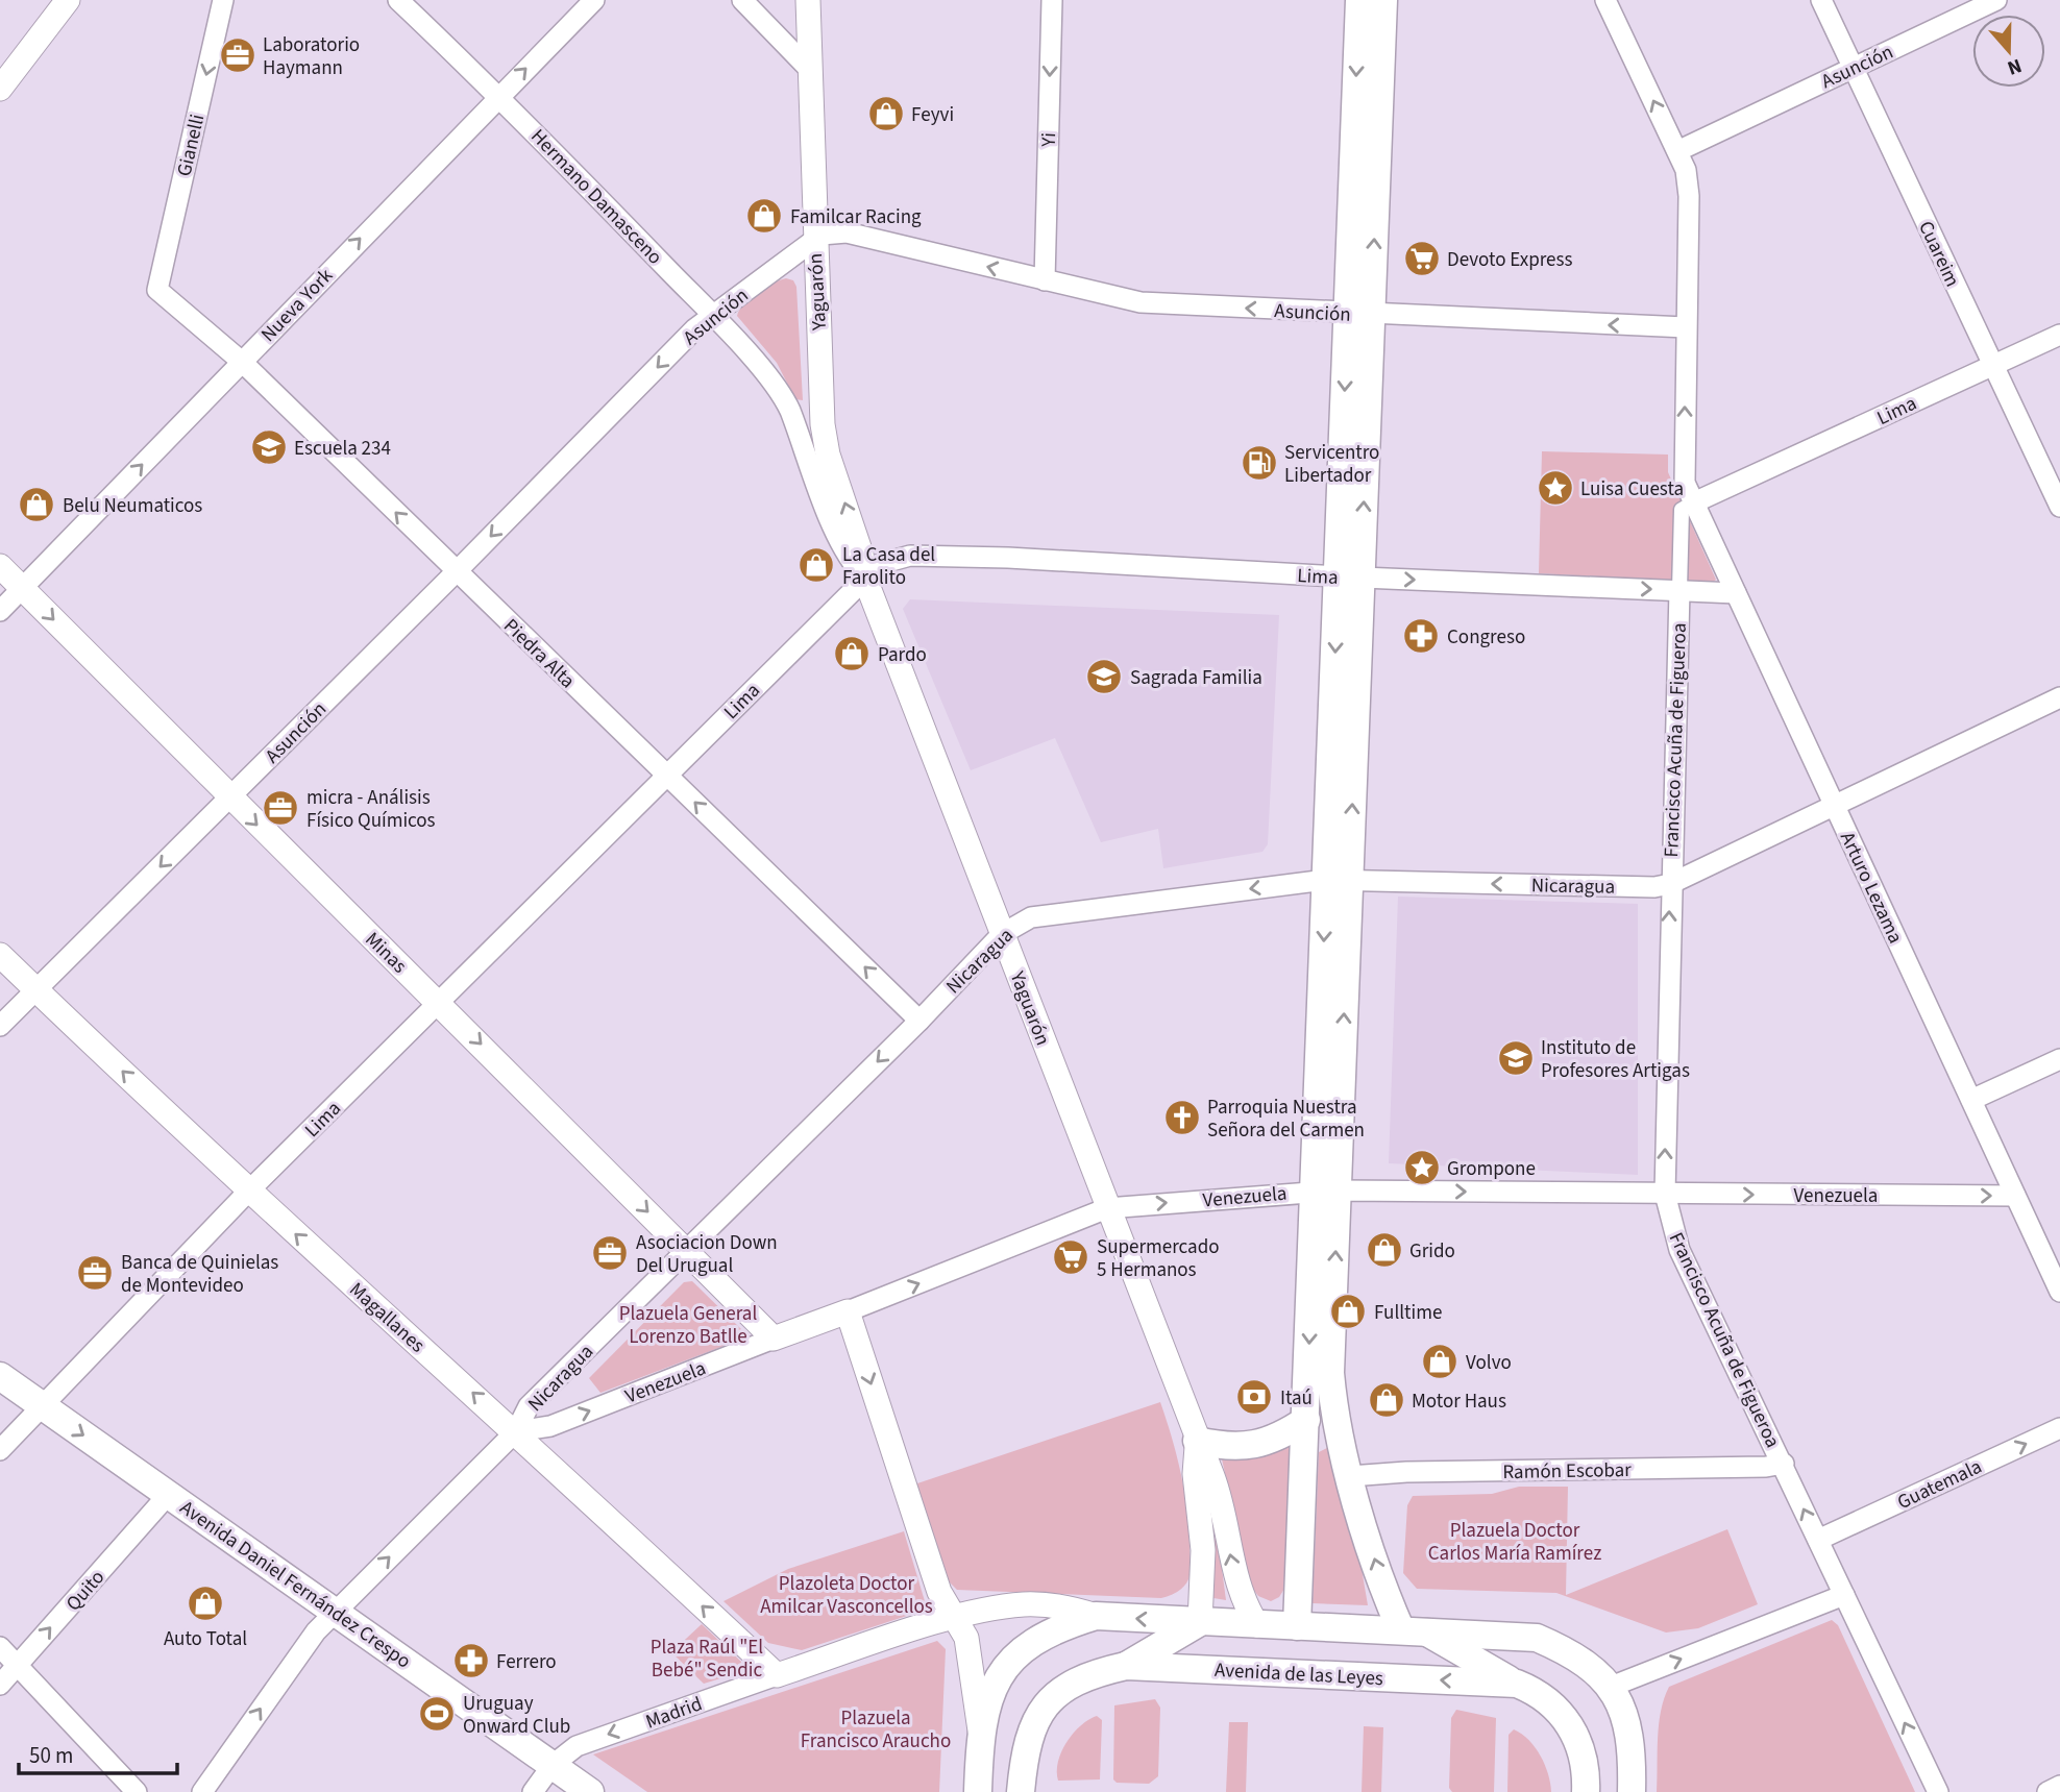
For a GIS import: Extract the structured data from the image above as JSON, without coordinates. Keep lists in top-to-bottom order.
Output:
{
  "streets": {
    "main road": ["Avenida Daniel Fernández Crespo", "Avenida de las Leyes"],
    "street": [
      "Asunción",
      "Yi",
      "Gianelli",
      "Hermano Damasceno",
      "Cuareim",
      "Yaguarón",
      "Nueva York",
      "Lima",
      "Piedra Alta",
      "Francisco Acuña de Figueroa",
      "Nicaragua",
      "Arturo Lezama",
      "Minas",
      "Venezuela",
      "Magallanes",
      "Ramón Escobar",
      "Guatemala",
      "Quito",
      "Madrid"
    ]
  },
  "crossings": [
    ["Asunción", "Yi"],
    ["Asunción", "Hermano Damasceno"],
    ["Asunción", "Cuareim"],
    ["Asunción", "Yaguarón"],
    ["Asunción", "Piedra Alta"],
    ["Asunción", "Arturo Lezama"],
    ["Asunción", "Minas"],
    ["Asunción", "Magallanes"],
    ["Gianelli", "Piedra Alta"],
    ["Hermano Damasceno", "Yaguarón"],
    ["Hermano Damasceno", "Nueva York"],
    ["Cuareim", "Lima"],
    ["Yaguarón", "Lima"],
    ["Yaguarón", "Nicaragua"],
    ["Yaguarón", "Venezuela"],
    ["Nueva York", "Piedra Alta"],
    ["Nueva York", "Minas"],
    ["Lima", "Piedra Alta"],
    ["Lima", "Francisco Acuña de Figueroa"],
    ["Lima", "Arturo Lezama"],
    ["Lima", "Minas"],
    ["Lima", "Magallanes"],
    ["Lima", "Avenida Daniel Fernández Crespo"],
    ["Piedra Alta", "Nicaragua"],
    ["Francisco Acuña de Figueroa", "Nicaragua"],
    ["Francisco Acuña de Figueroa", "Venezuela"],
    ["Francisco Acuña de Figueroa", "Ramón Escobar"],
    ["Francisco Acuña de Figueroa", "Guatemala"],
    ["Nicaragua", "Arturo Lezama"],
    ["Nicaragua", "Minas"],
    ["Nicaragua", "Venezuela"],
    ["Nicaragua", "Magallanes"],
    ["Nicaragua", "Avenida Daniel Fernández Crespo"],
    ["Arturo Lezama", "Venezuela"],
    ["Minas", "Venezuela"],
    ["Venezuela", "Magallanes"],
    ["Magallanes", "Madrid"],
    ["Avenida Daniel Fernández Crespo", "Quito"],
    ["Avenida Daniel Fernández Crespo", "Madrid"]
  ],
  "one_way": [
    "Asunción",
    "Yi",
    "Gianelli",
    "Nueva York",
    "Piedra Alta",
    "Francisco Acuña de Figueroa",
    "Minas",
    "Venezuela",
    "Magallanes",
    "Guatemala",
    "Quito",
    "Madrid"
  ],
  "parks": [
    "Plazuela General Lorenzo Batlle",
    "Plazuela Doctor Carlos María Ramírez",
    "Plazoleta Doctor Amilcar Vasconcellos",
    "Plaza Raúl \"El Bebé\" Sendic",
    "Plazuela Francisco Araucho"
  ],
  "places": {
    "office": [
      "Laboratorio Haymann",
      "micra - Análisis Físico Químicos",
      "Asociacion Down Del Urugual",
      "Banca de Quinielas de Montevideo"
    ],
    "shop": [
      "Feyvi",
      "Familcar Racing",
      "Belu Neumaticos",
      "La Casa del Farolito",
      "Pardo",
      "Grido",
      "Fulltime",
      "Volvo",
      "Motor Haus",
      "Auto Total"
    ],
    "supermarket": ["Devoto Express", "Supermercado 5 Hermanos"],
    "school or university": ["Escuela 234", "Sagrada Familia", "Instituto de Profesores Artigas"],
    "fuel station": ["Servicentro Libertador"],
    "place": ["Luisa Cuesta", "Grompone"],
    "pharmacy": ["Congreso", "Ferrero"],
    "church": ["Parroquia Nuestra Señora del Carmen"],
    "bank": ["Itaú"],
    "sports": ["Uruguay Onward Club"]
  },
  "scale_bar": "50 m",
  "north": "bottom"
}
